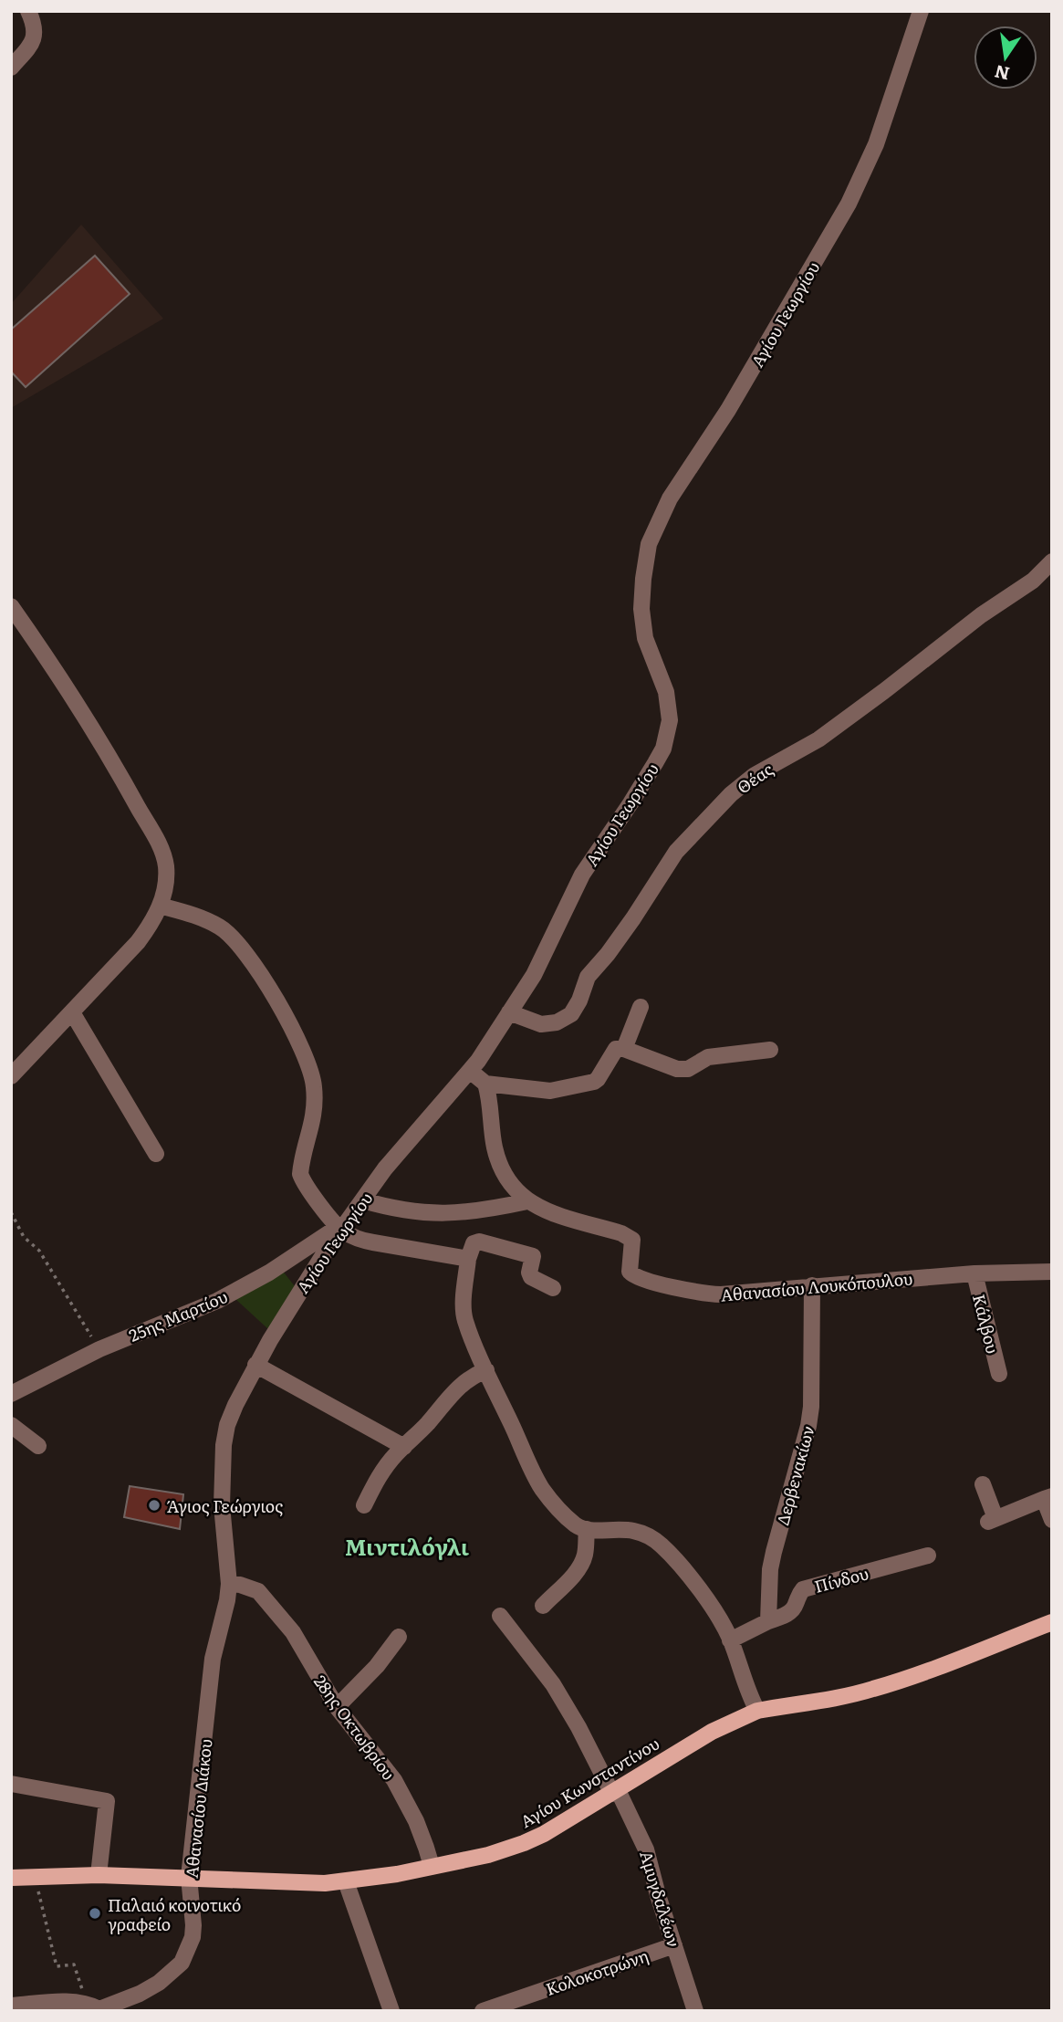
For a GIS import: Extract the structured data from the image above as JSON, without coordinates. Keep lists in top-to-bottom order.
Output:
{
  "streets": {
    "main road": ["Αγίου Κωνσταντίνου"],
    "street": [
      "Αγίου Γεωργίου",
      "Θέας",
      "Αθανασίου Λουκόπουλου",
      "25ης Μαρτίου",
      "Κάλβου",
      "Δερβενακίων",
      "Πίνδου",
      "28ης Οκτωβρίου",
      "Αθανασίου Διάκου",
      "Αμυγδαλέων",
      "Κολοκοτρώνη"
    ]
  },
  "crossings": [
    ["Αγίου Γεωργίου", "Θέας"],
    ["Αγίου Γεωργίου", "25ης Μαρτίου"],
    ["Αγίου Γεωργίου", "28ης Οκτωβρίου"],
    ["Αγίου Γεωργίου", "Αθανασίου Διάκου"],
    ["Αθανασίου Λουκόπουλου", "Κάλβου"],
    ["Αθανασίου Λουκόπουλου", "Δερβενακίων"],
    ["Δερβενακίων", "Πίνδου"],
    ["28ης Οκτωβρίου", "Αγίου Κωνσταντίνου"],
    ["28ης Οκτωβρίου", "Αθανασίου Διάκου"],
    ["Αγίου Κωνσταντίνου", "Αθανασίου Διάκου"],
    ["Αγίου Κωνσταντίνου", "Αμυγδαλέων"],
    ["Αμυγδαλέων", "Κολοκοτρώνη"]
  ],
  "districts": ["Μιντιλόγλι"],
  "places": ["Άγιος Γεώργιος", "Παλαιό κοινοτικό γραφείο"],
  "north": "bottom"
}
